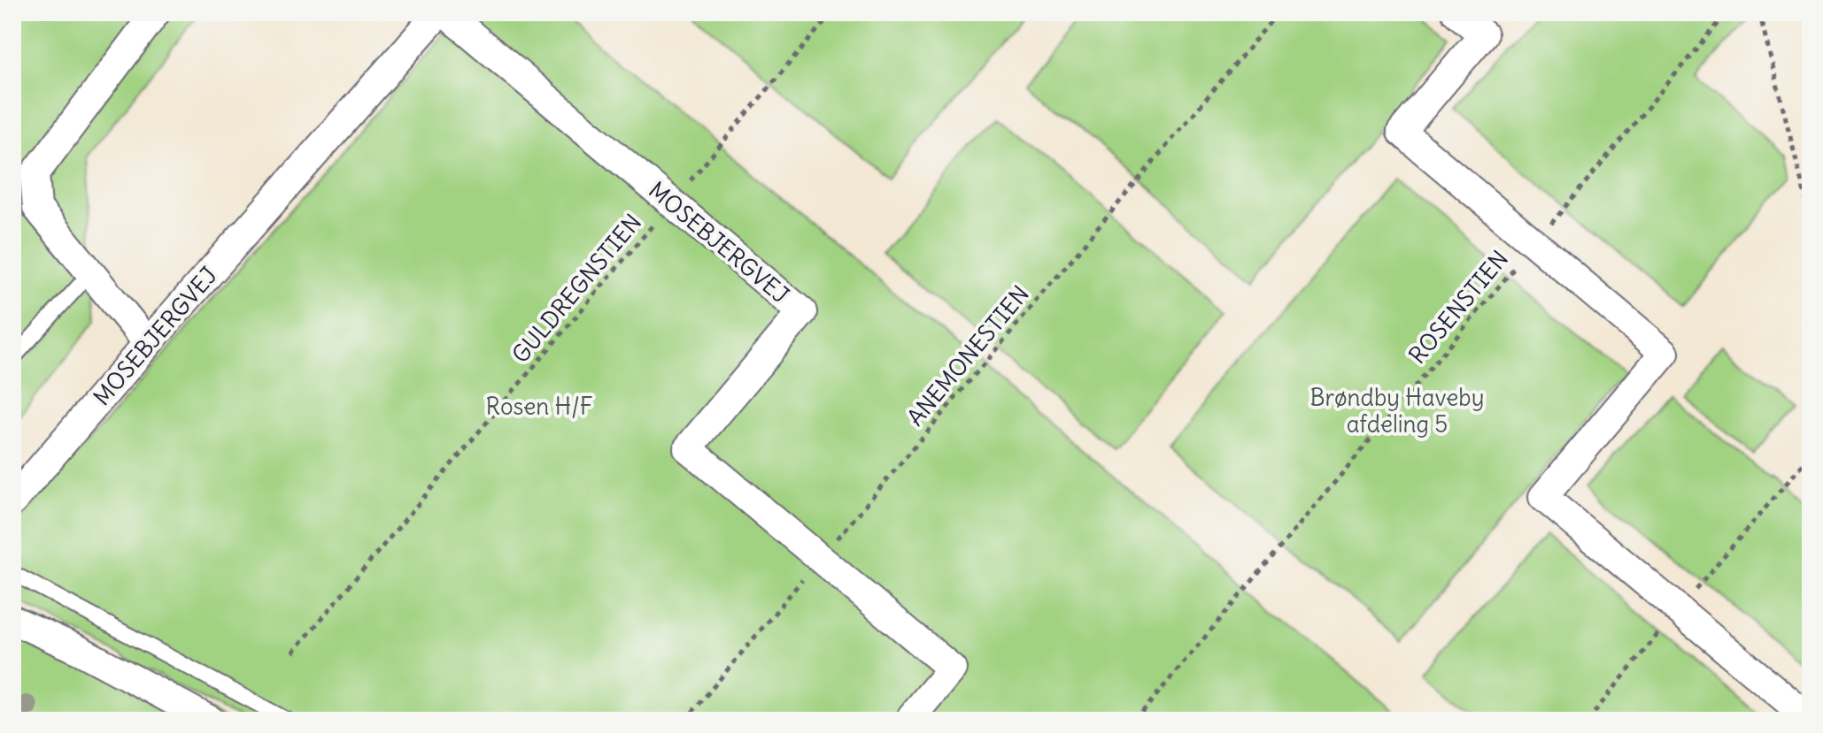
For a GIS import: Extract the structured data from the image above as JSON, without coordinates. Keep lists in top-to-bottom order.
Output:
{
  "streets": {
    "street": ["MOSEBJERGVEJ"],
    "path": ["GULDREGNSTIEN", "ROSENSTIEN", "ANEMONESTIEN"]
  },
  "crossings": [
    ["MOSEBJERGVEJ", "GULDREGNSTIEN"],
    ["MOSEBJERGVEJ", "ANEMONESTIEN"]
  ],
  "parks": ["Brøndby Haveby afdeling 5", "Rosen H/F"]
}
